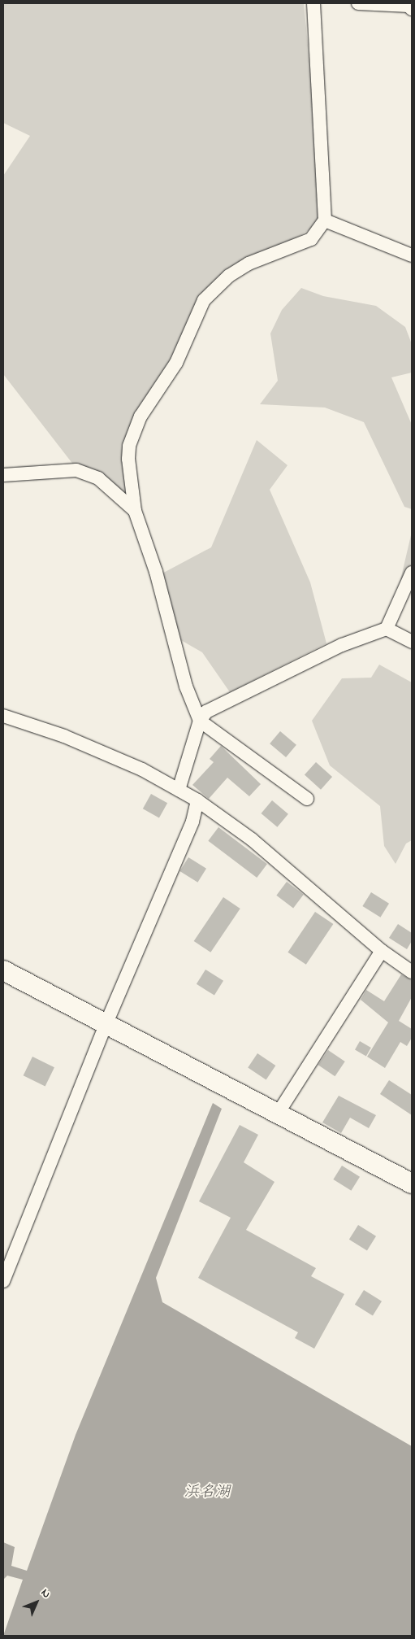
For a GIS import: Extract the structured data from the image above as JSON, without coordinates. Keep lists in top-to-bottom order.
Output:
{
  "water": ["浜名湖"],
  "north": "top right"
}
